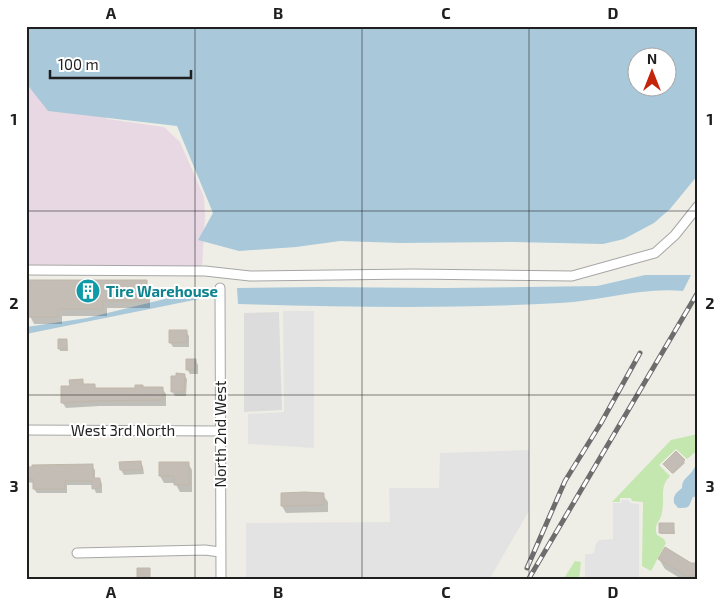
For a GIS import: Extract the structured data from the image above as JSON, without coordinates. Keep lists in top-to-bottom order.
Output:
{
  "streets": {
    "street": ["West 3rd North", "North 2nd West"]
  },
  "crossings": [
    ["West 3rd North", "North 2nd West"]
  ],
  "places": {
    "building": ["Tire Warehouse"]
  },
  "scale_bar": "100 m",
  "north": "top",
  "grid": {
    "columns": [
      "A",
      "B",
      "C",
      "D"
    ],
    "rows": ["1", "2", "3"]
  }
}
